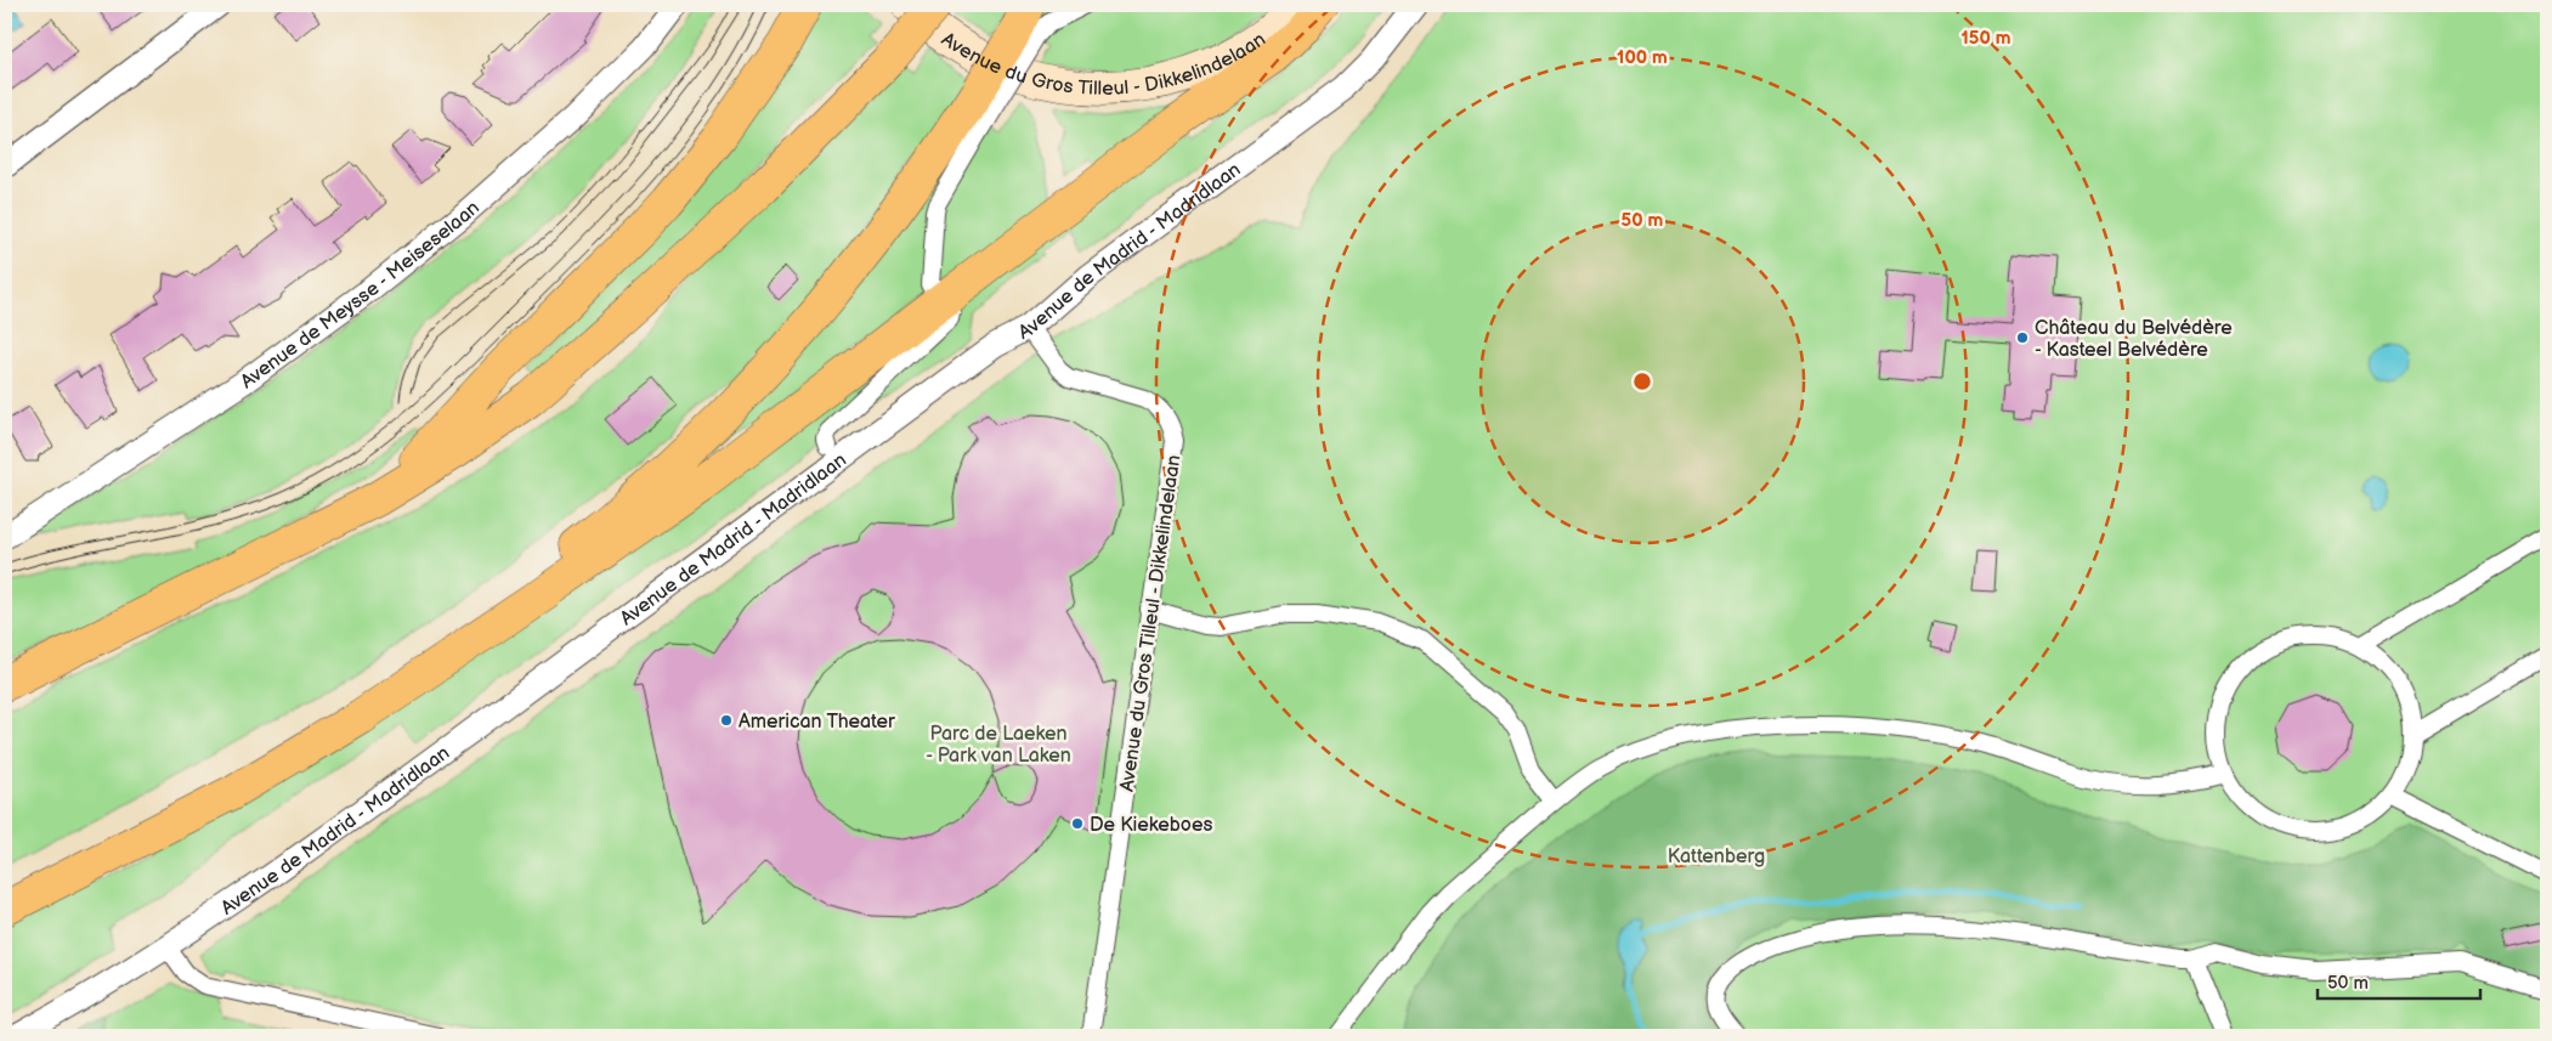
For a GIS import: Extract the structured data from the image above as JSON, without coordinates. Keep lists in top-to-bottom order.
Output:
{
  "streets": {
    "main road": ["Avenue du Gros Tilleul - Dikkelindelaan"],
    "street": ["Avenue de Madrid - Madridlaan", "Avenue de Meysse - Meiseselaan"]
  },
  "crossings": [
    ["Avenue du Gros Tilleul - Dikkelindelaan", "Avenue de Madrid - Madridlaan"]
  ],
  "parks": ["Parc de Laeken - Park van Laken", "Kattenberg"],
  "places": ["Château du Belvédère - Kasteel Belvédère", "American Theater", "De Kiekeboes"],
  "scale_bar": "50 m",
  "rings": ["150 m", "100 m", "50 m"]
}
